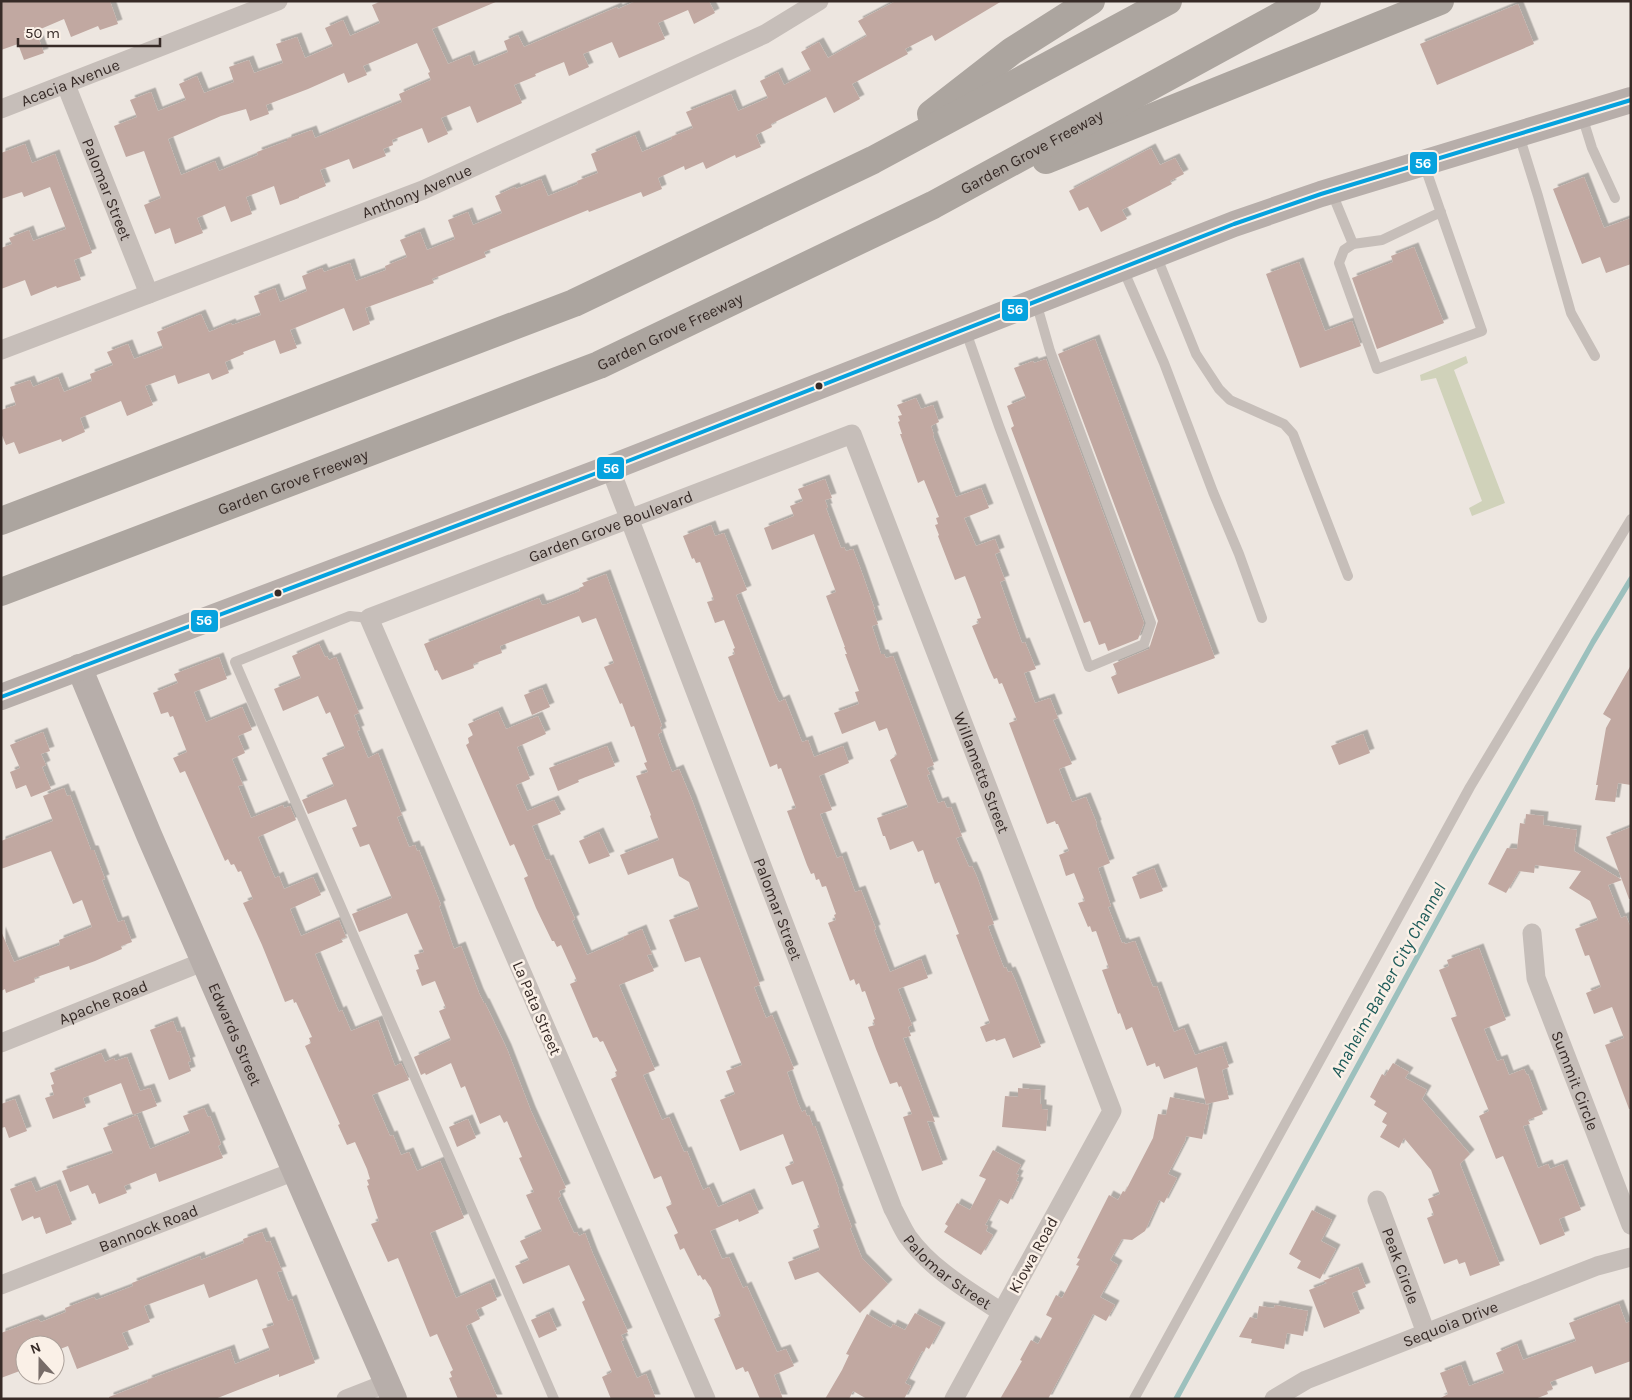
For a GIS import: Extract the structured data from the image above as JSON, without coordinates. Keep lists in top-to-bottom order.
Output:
{
  "streets": {
    "highway": ["Garden Grove Freeway"],
    "main road": ["Edwards Street"],
    "street": [
      "Acacia Avenue",
      "Palomar Street",
      "Anthony Avenue",
      "Garden Grove Boulevard",
      "Willamette Street",
      "Apache Road",
      "La Pata Street",
      "Summit Circle",
      "Bannock Road",
      "Kiowa Road",
      "Peak Circle",
      "Sequoia Drive"
    ]
  },
  "crossings": [
    ["Acacia Avenue", "Palomar Street"],
    ["Palomar Street", "Anthony Avenue"],
    ["Palomar Street", "Garden Grove Boulevard"],
    ["Palomar Street", "Kiowa Road"],
    ["Garden Grove Boulevard", "Willamette Street"],
    ["Garden Grove Boulevard", "La Pata Street"],
    ["Willamette Street", "Kiowa Road"],
    ["Apache Road", "Edwards Street"],
    ["Edwards Street", "Bannock Road"],
    ["Peak Circle", "Sequoia Drive"]
  ],
  "water": ["Anaheim-Barber City Channel"],
  "lines": ["transit line 56"],
  "scale_bar": "50 m",
  "north": "top"
}
